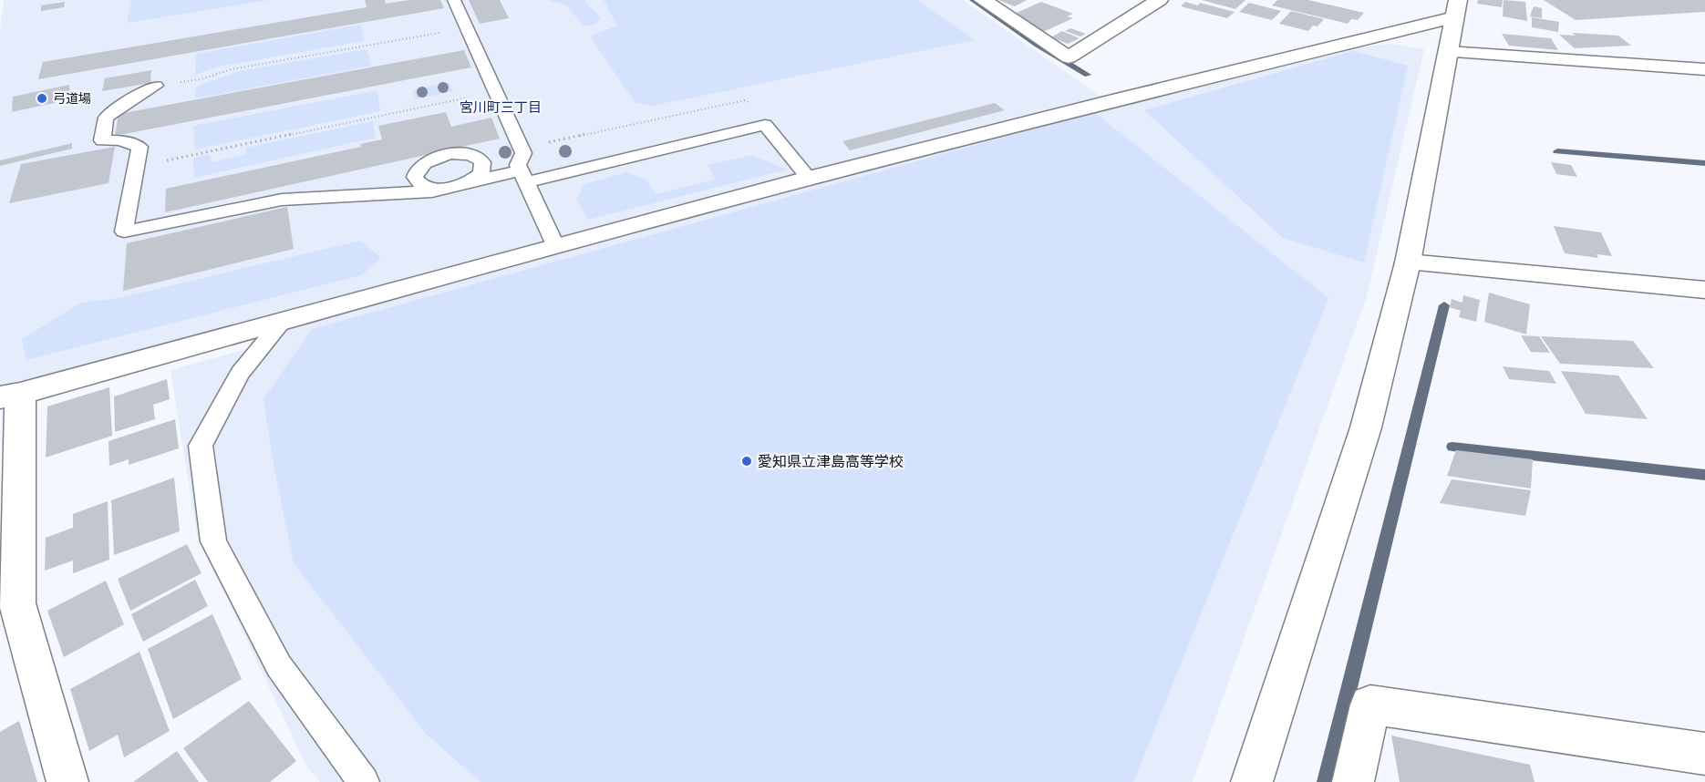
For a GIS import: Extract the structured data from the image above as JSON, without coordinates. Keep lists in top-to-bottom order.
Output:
{
  "districts": ["宮川町三丁目"],
  "places": ["弓道場", "愛知県立津島高等学校"]
}
